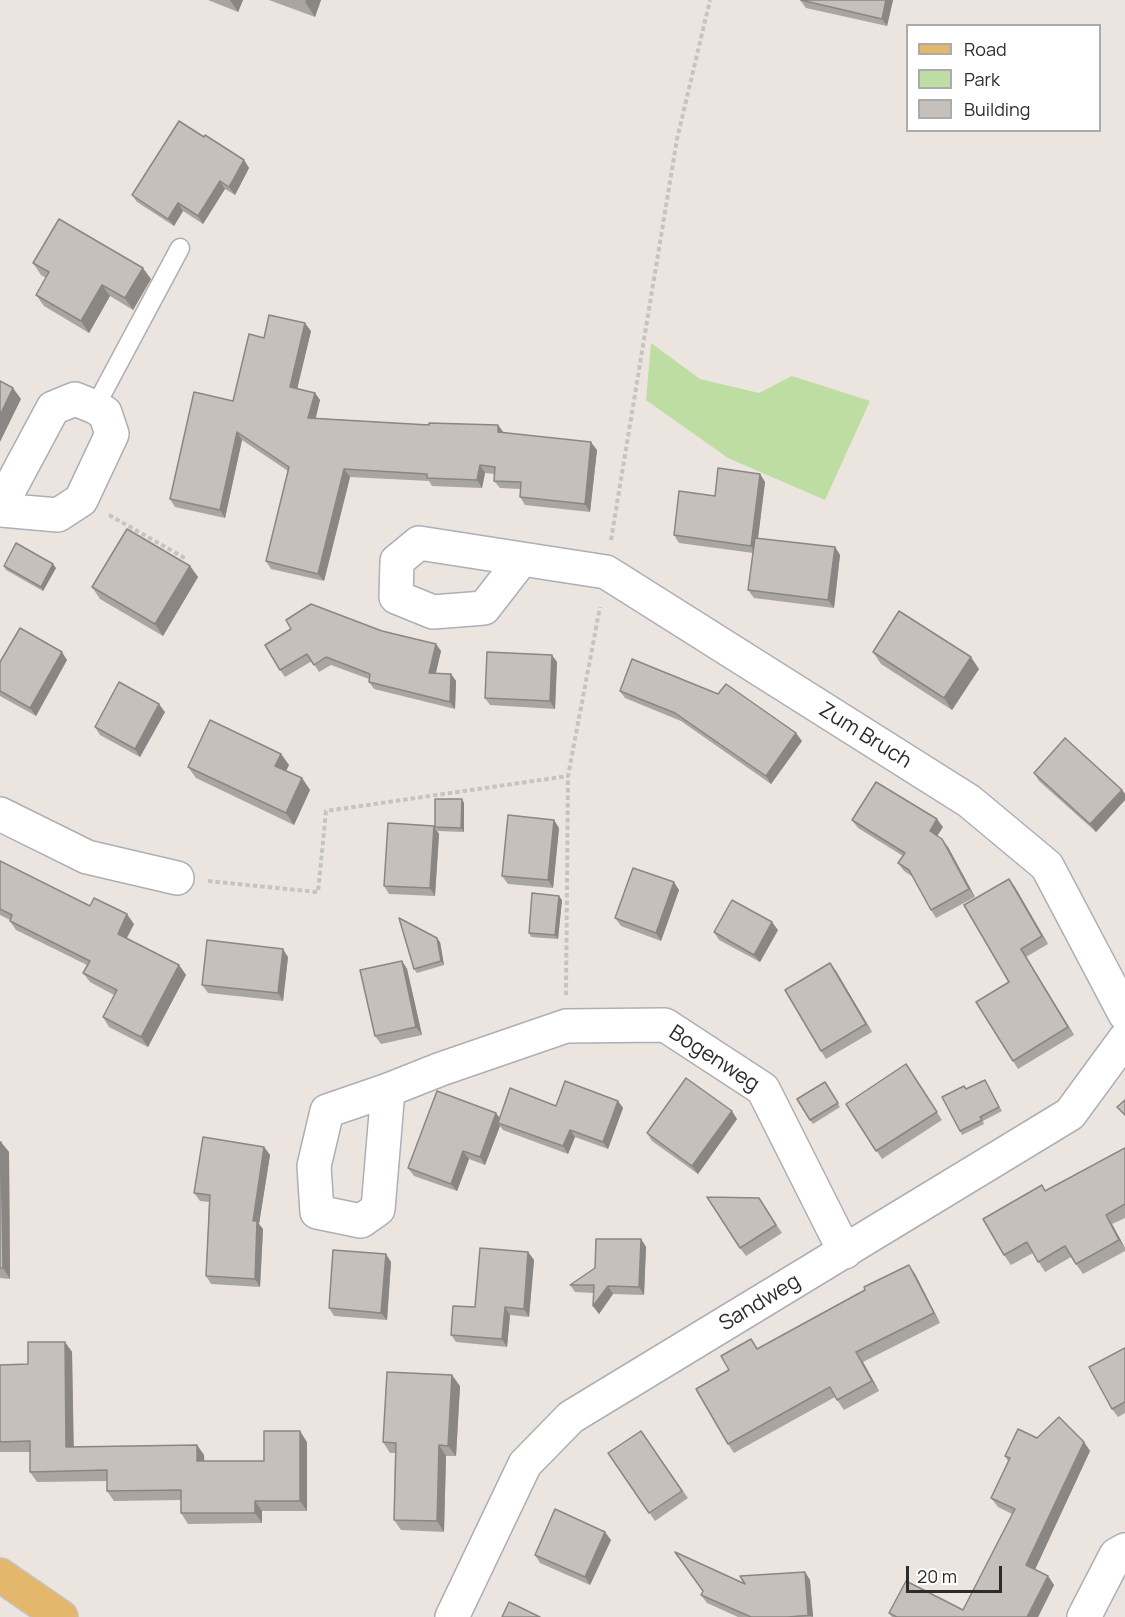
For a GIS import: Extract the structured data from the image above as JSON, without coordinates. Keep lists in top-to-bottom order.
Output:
{
  "streets": {
    "street": ["Zum Bruch", "Bogenweg", "Sandweg"]
  },
  "crossings": [
    ["Bogenweg", "Sandweg"]
  ],
  "legend": ["Road", "Park", "Building"],
  "scale_bar": "20 m"
}
